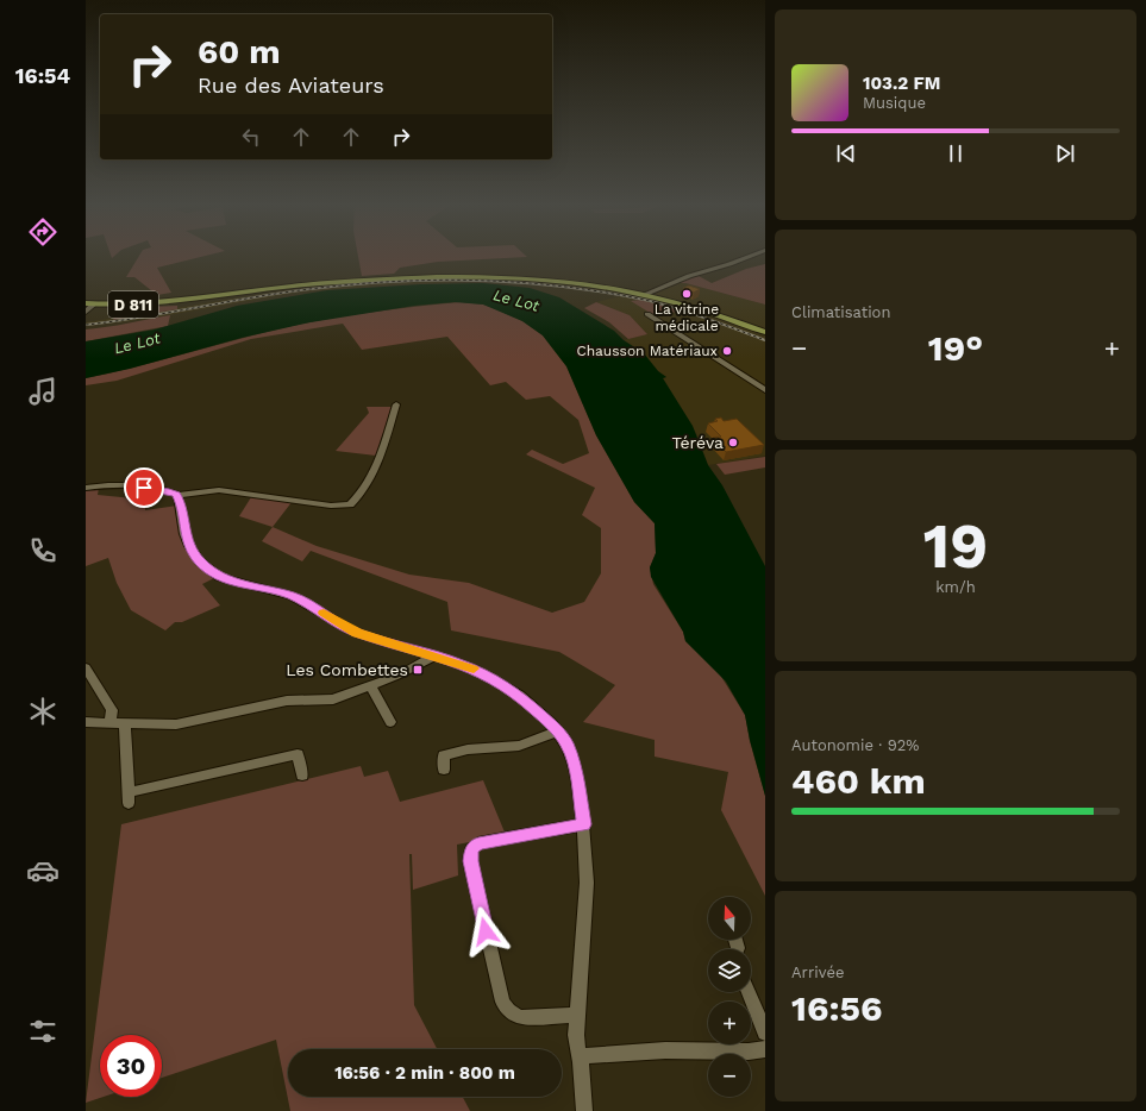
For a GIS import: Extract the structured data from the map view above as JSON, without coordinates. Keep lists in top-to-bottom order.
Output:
{
  "streets": {
    "main road": ["D 811"]
  },
  "water": ["Le Lot"],
  "places": {
    "other": ["La vitrine médicale", "Chausson Matériaux", "Téréva"],
    "transit": ["Les Combettes"]
  },
  "north": "top",
  "page": {
    "tabs": "16:54",
    "turn": ["60 m", "Rue des Aviateurs"],
    "song": ["103.2 FM", "Musique"],
    "tile": [
      "Climatisation",
      ["19", "km/h"],
      ["Autonomie · 92%", "460 km"],
      ["Arrivée", "16:56"]
    ],
    "heat": ["−", "19°", "+"],
    "map_buttons": ["+", "−"],
    "limit": "30",
    "trip": "16:56 · 2 min · 800 m"
  }
}
